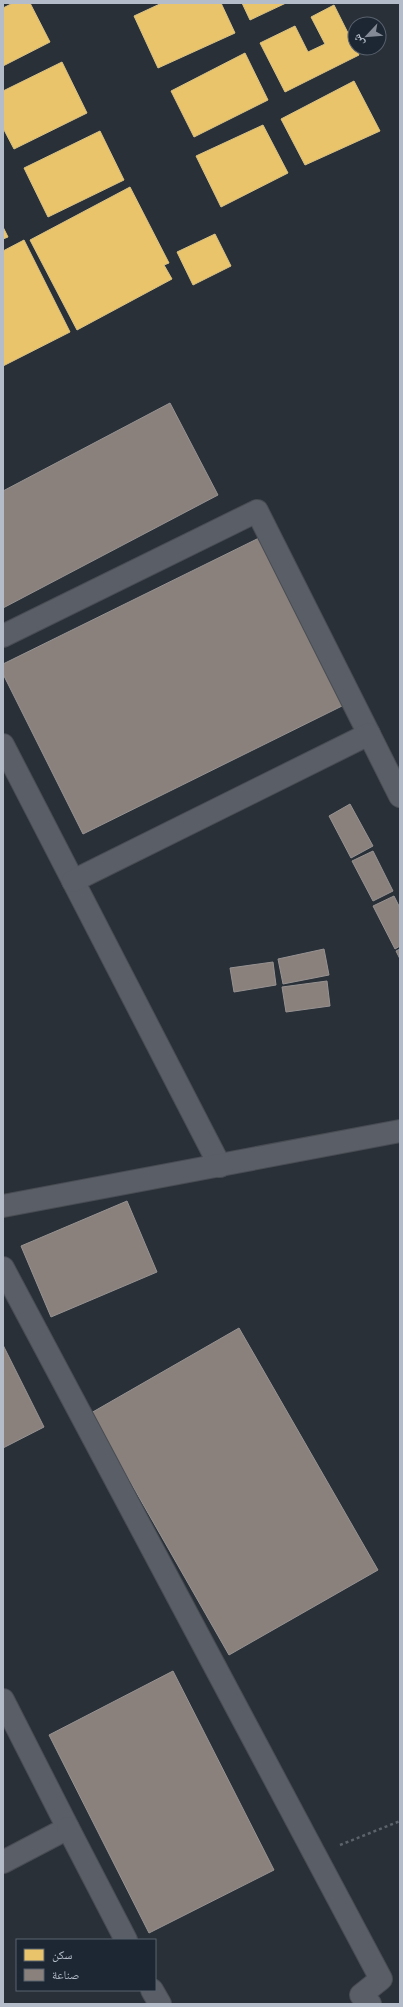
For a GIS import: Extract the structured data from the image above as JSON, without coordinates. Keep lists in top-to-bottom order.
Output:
{
  "legend": ["سكن", "صناعة"],
  "north": "bottom left"
}
